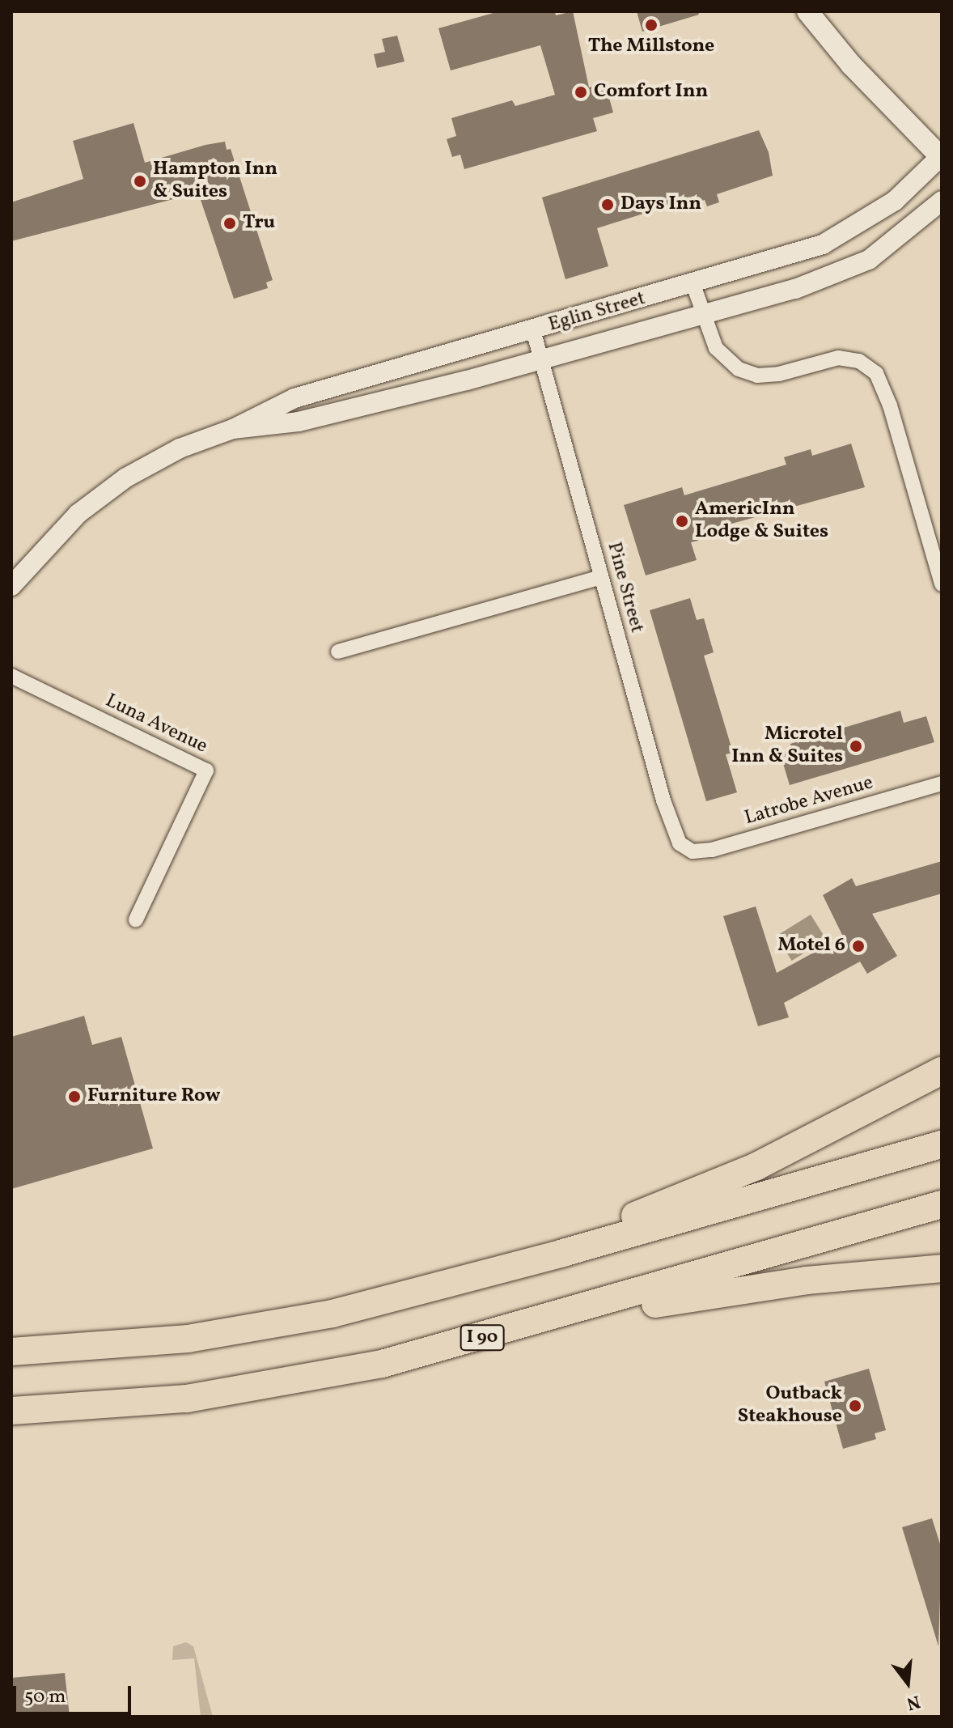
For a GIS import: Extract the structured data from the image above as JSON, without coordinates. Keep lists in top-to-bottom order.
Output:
{
  "streets": {
    "highway": ["I 90"],
    "street": [
      "Eglin Street",
      "Pine Street",
      "Luna Avenue",
      "Latrobe Avenue"
    ]
  },
  "crossings": [
    ["Eglin Street", "Pine Street"],
    ["Pine Street", "Latrobe Avenue"]
  ],
  "places": [
    "The Millstone",
    "Comfort Inn",
    "Hampton Inn & Suites",
    "Days Inn",
    "Tru",
    "AmericInn Lodge & Suites",
    "Microtel Inn & Suites",
    "Motel 6",
    "Furniture Row",
    "Outback Steakhouse"
  ],
  "scale_bar": "50 m",
  "north": "bottom"
}
